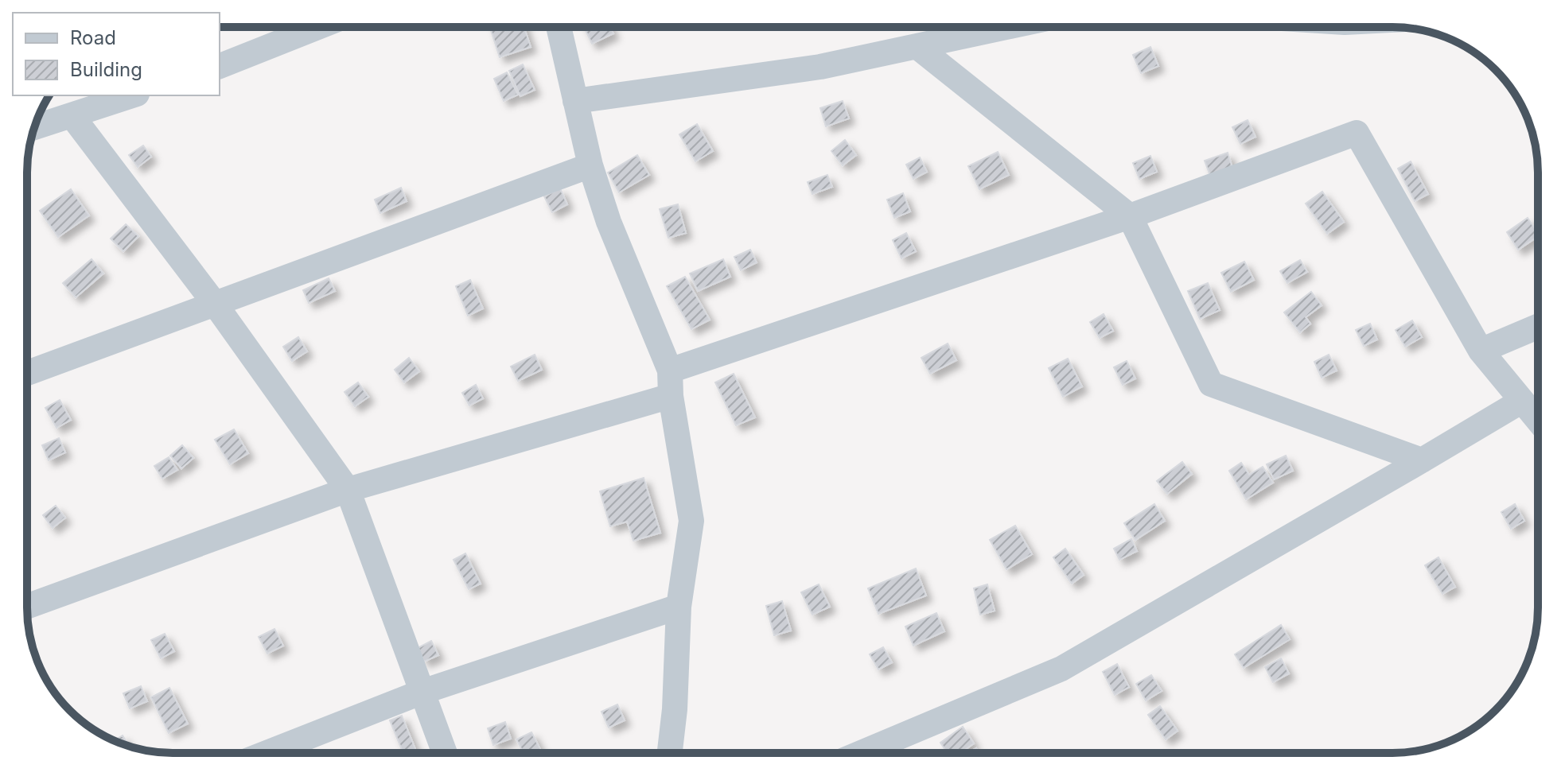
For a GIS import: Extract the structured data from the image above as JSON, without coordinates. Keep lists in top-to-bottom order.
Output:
{
  "legend": ["Road", "Building"]
}
